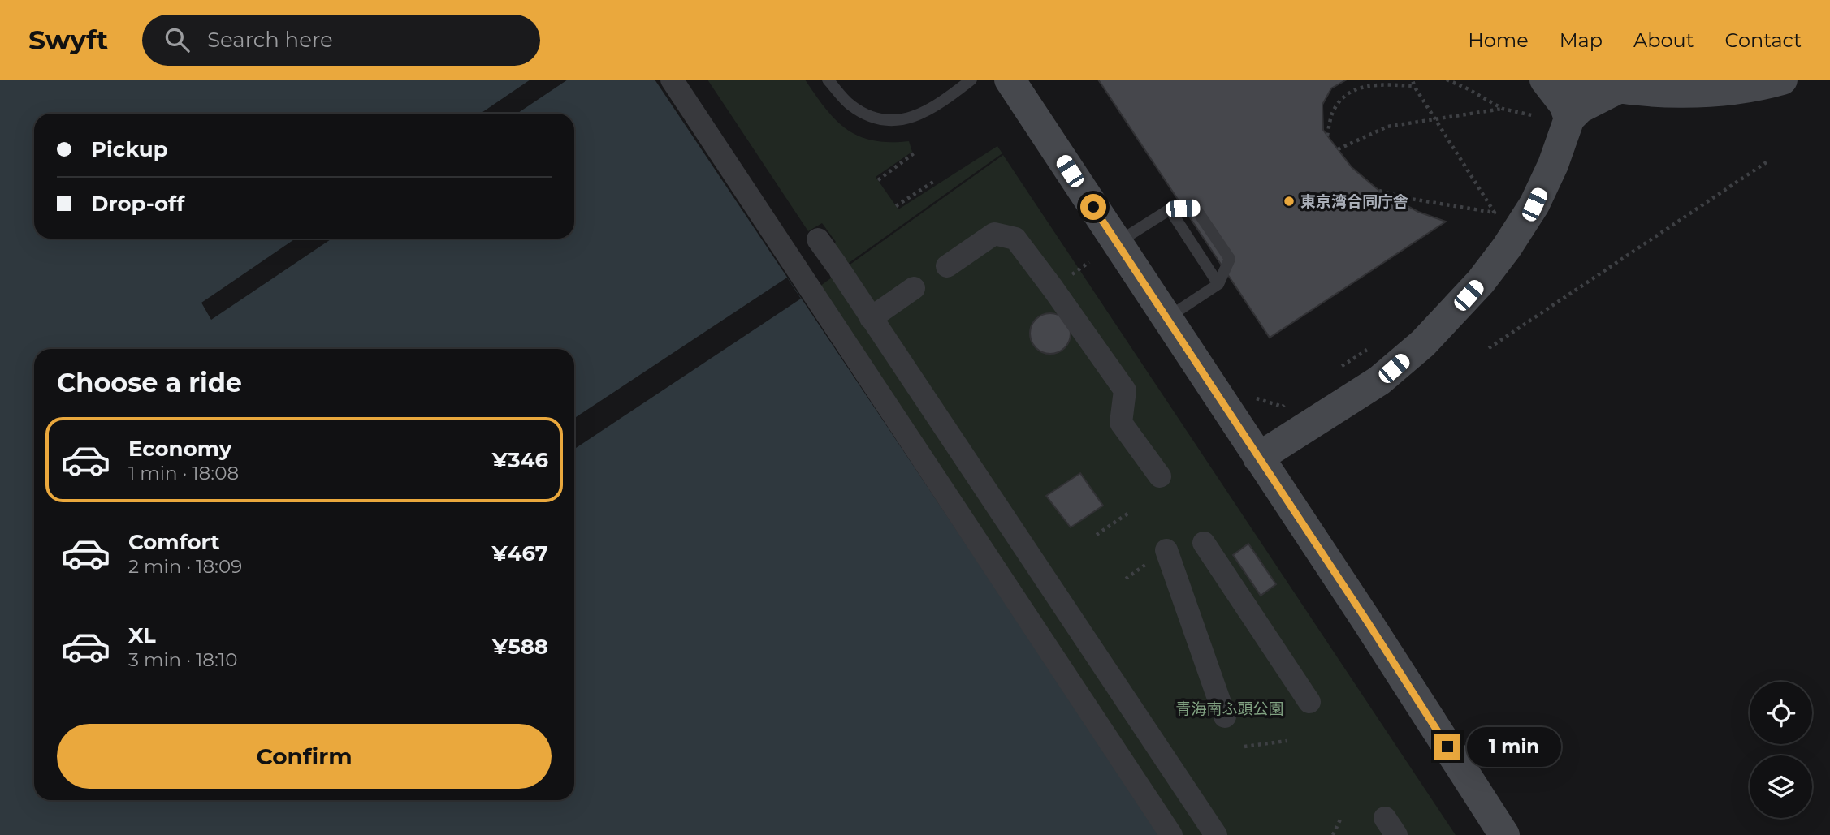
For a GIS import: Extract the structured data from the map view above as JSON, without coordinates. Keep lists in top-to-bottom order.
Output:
{
  "parks": ["青海南ふ頭公園"],
  "places": ["東京湾合同庁舎"],
  "page": {
    "header": "Swyft",
    "search": "Search here",
    "nav": [
      "Home",
      "Map",
      "About",
      "Contact"
    ],
    "banner": ["Pickup", "Drop-off"],
    "heading": "Choose a ride",
    "list": [
      {
        "name": "Economy",
        "note": "1 min · 18:08",
        "value": "¥346"
      },
      {
        "name": "Comfort",
        "note": "2 min · 18:09",
        "value": "¥467"
      },
      {
        "name": "XL",
        "note": "3 min · 18:10",
        "value": "¥588"
      }
    ],
    "buttons": "Confirm",
    "bubble": "1 min"
  }
}
